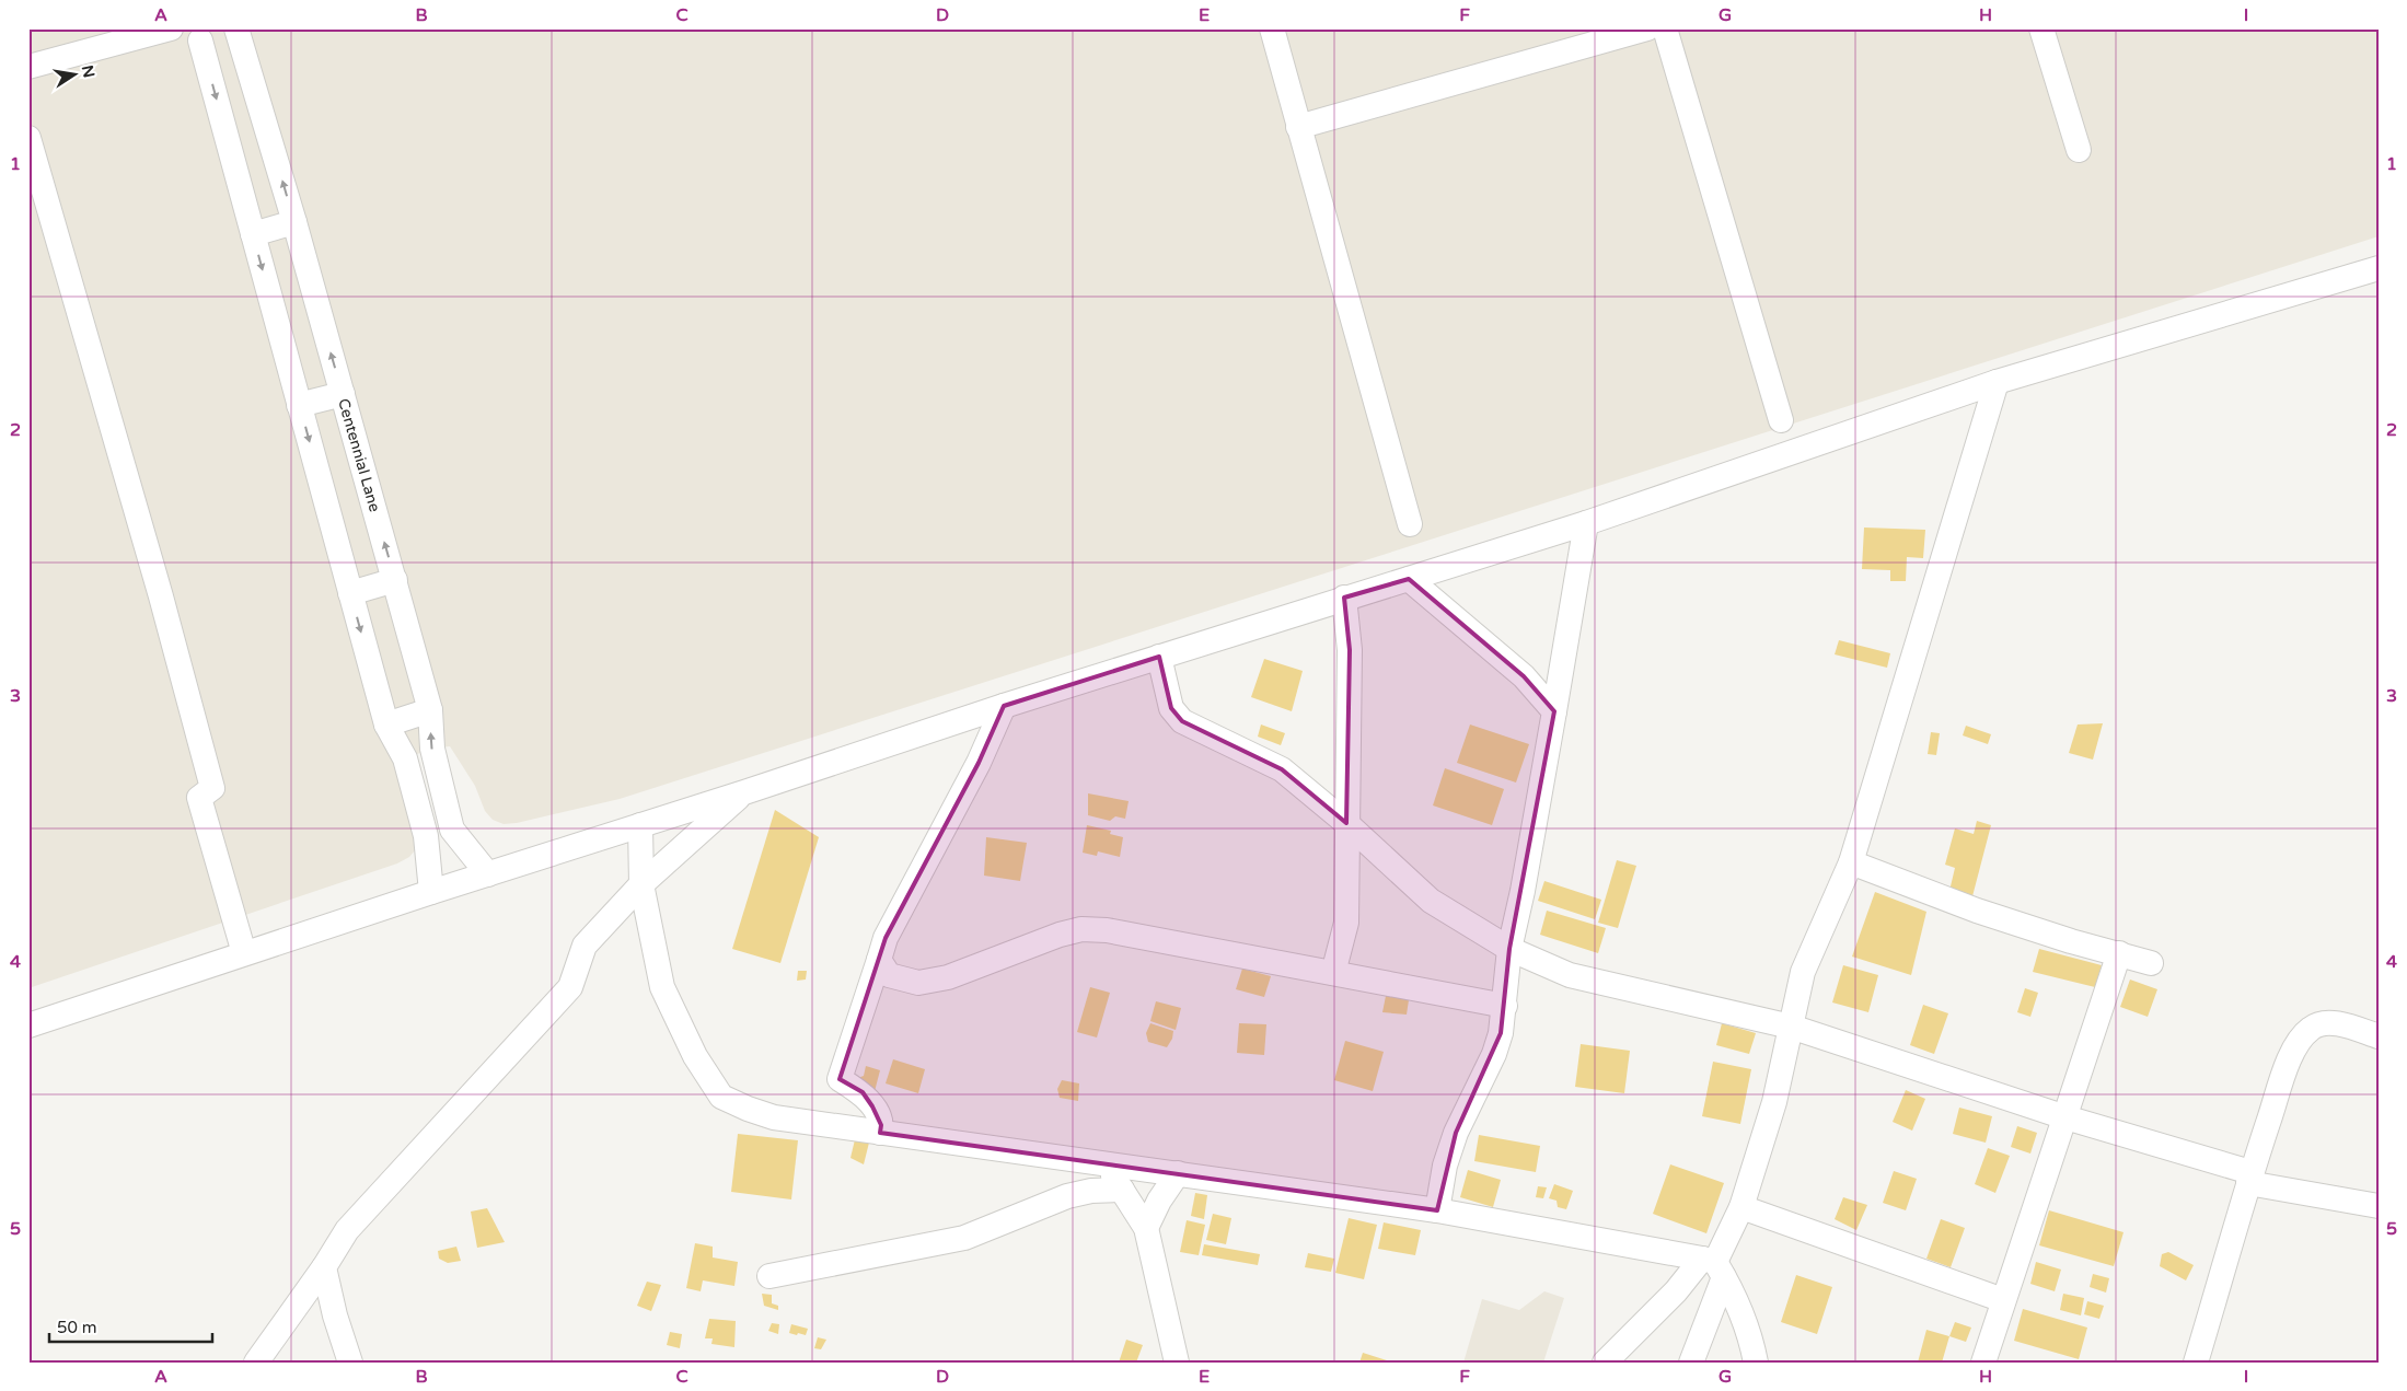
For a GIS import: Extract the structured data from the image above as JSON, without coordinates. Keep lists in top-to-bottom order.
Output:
{
  "streets": {
    "street": ["Centennial Lane"]
  },
  "scale_bar": "50 m",
  "north": "right",
  "grid": {
    "columns": [
      "A",
      "B",
      "C",
      "D",
      "E",
      "F",
      "G",
      "H",
      "I"
    ],
    "rows": [
      "1",
      "2",
      "3",
      "4",
      "5"
    ]
  }
}
